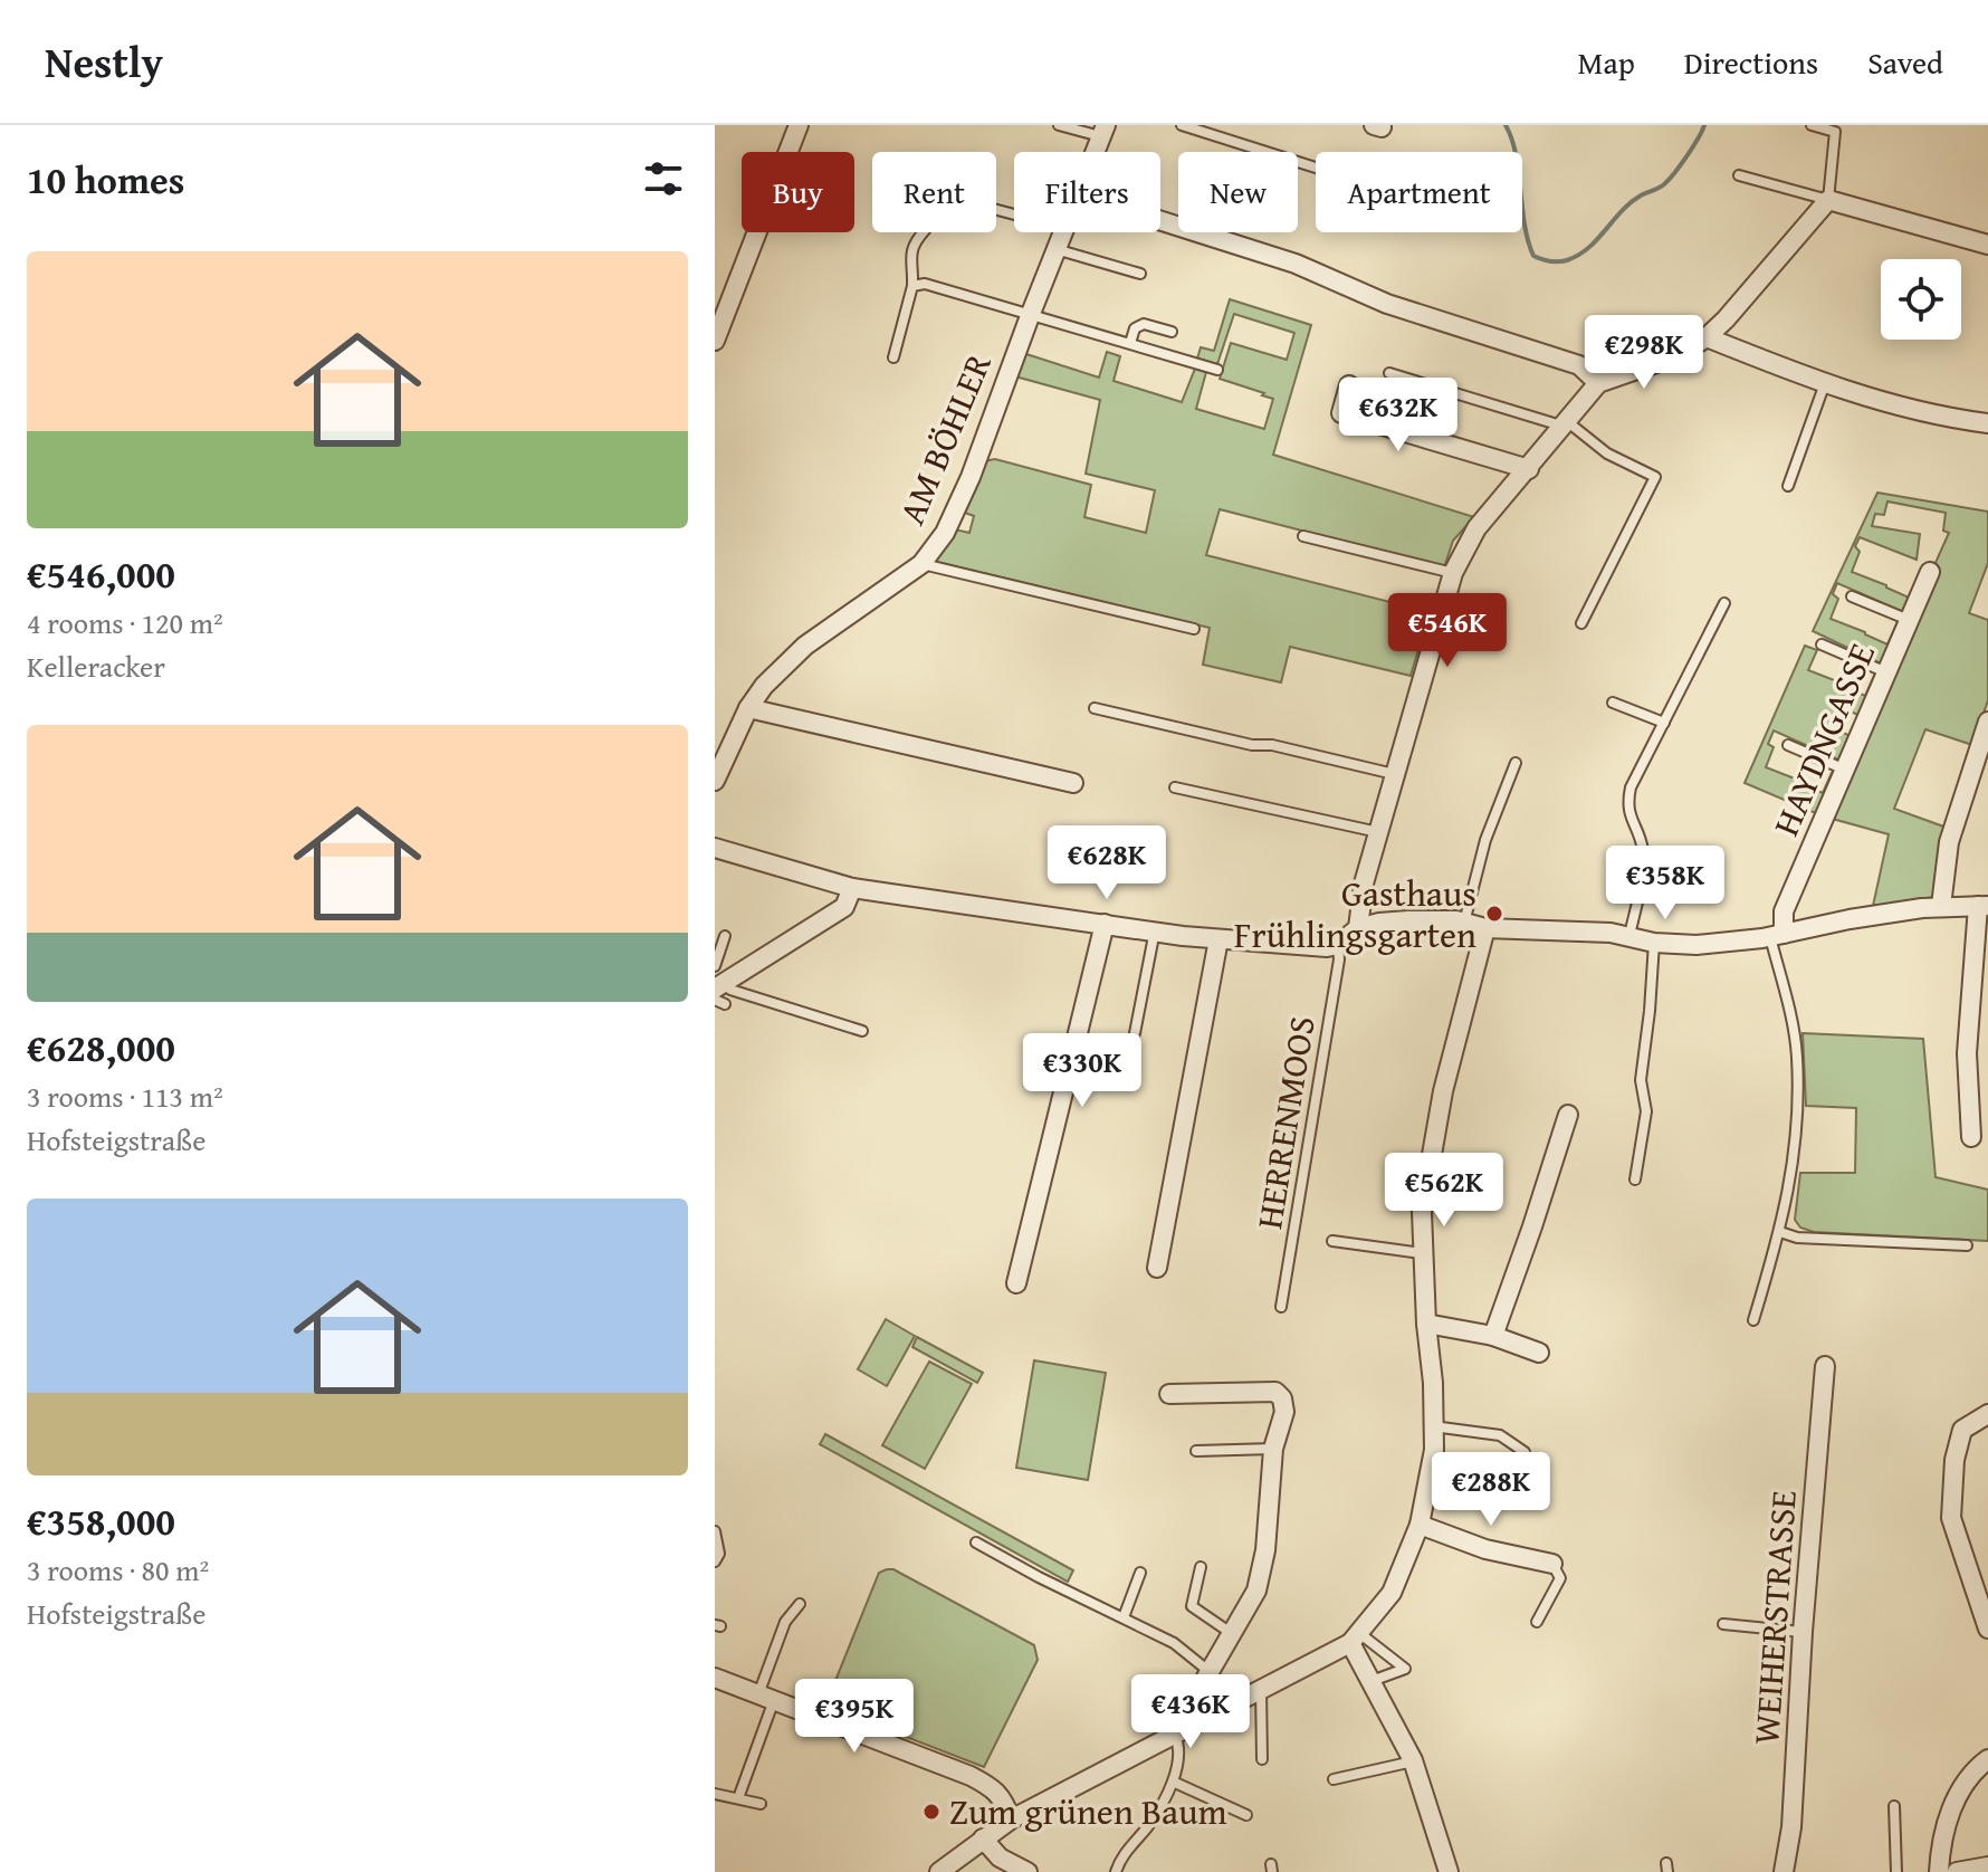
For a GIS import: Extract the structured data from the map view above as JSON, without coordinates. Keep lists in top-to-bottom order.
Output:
{
  "streets": {
    "street": ["AM BÖHLER", "HAYDNGASSE", "WEIHERSTRASSE"],
    "lane": ["HERRENMOOS"]
  },
  "places": ["Gasthaus Frühlingsgarten", "Zum grünen Baum"],
  "page": {
    "header": "Nestly",
    "nav": ["Map", "Directions", "Saved"],
    "heading": "10 homes",
    "chip": [
      "Buy",
      "Rent",
      "Filters",
      "New",
      "Apartment"
    ],
    "list": [
      {
        "name": "€546,000",
        "note": "4 rooms · 120 m² · Kelleracker"
      },
      {
        "name": "€628,000",
        "note": "3 rooms · 113 m² · Hofsteigstraße"
      },
      {
        "name": "€358,000",
        "note": "3 rooms · 80 m² · Hofsteigstraße"
      }
    ],
    "price": [
      "€298K",
      "€632K",
      "€546K",
      "€628K",
      "€358K",
      "€330K",
      "€562K",
      "€288K",
      "€436K",
      "€395K"
    ]
  }
}
